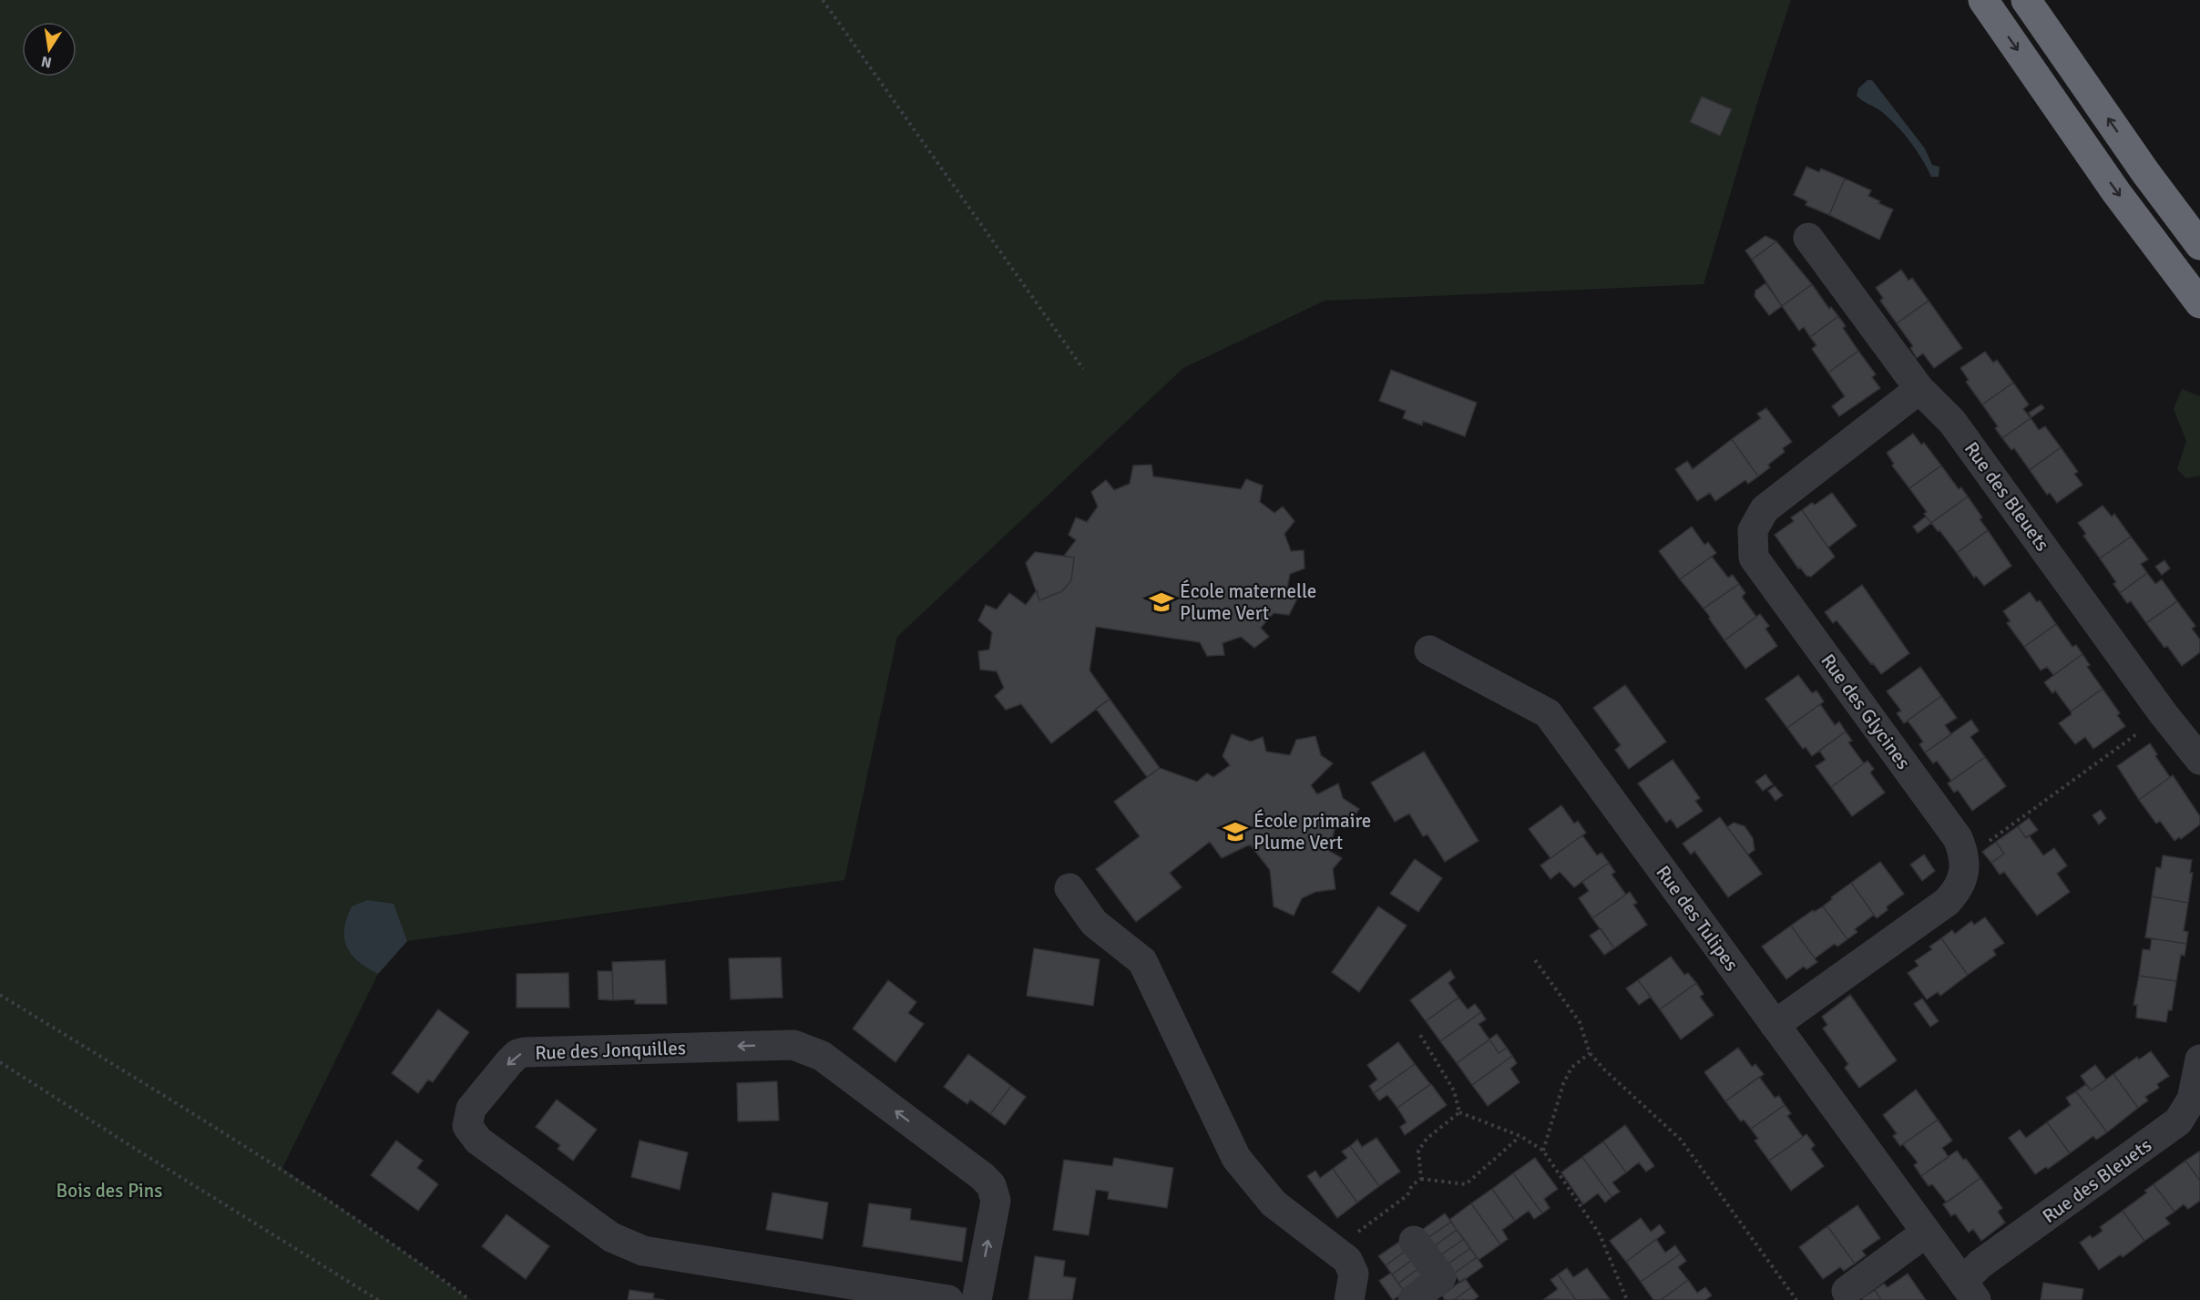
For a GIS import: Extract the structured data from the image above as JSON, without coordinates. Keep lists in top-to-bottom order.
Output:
{
  "streets": {
    "street": [
      "Rue des Bleuets",
      "Rue des Glycines",
      "Rue des Tulipes",
      "Rue des Jonquilles"
    ]
  },
  "crossings": [
    ["Rue des Bleuets", "Rue des Glycines"],
    ["Rue des Bleuets", "Rue des Tulipes"],
    ["Rue des Glycines", "Rue des Tulipes"]
  ],
  "parks": ["Bois des Pins"],
  "places": {
    "school or university": ["École maternelle Plume Vert", "École primaire Plume Vert"]
  },
  "north": "bottom"
}
